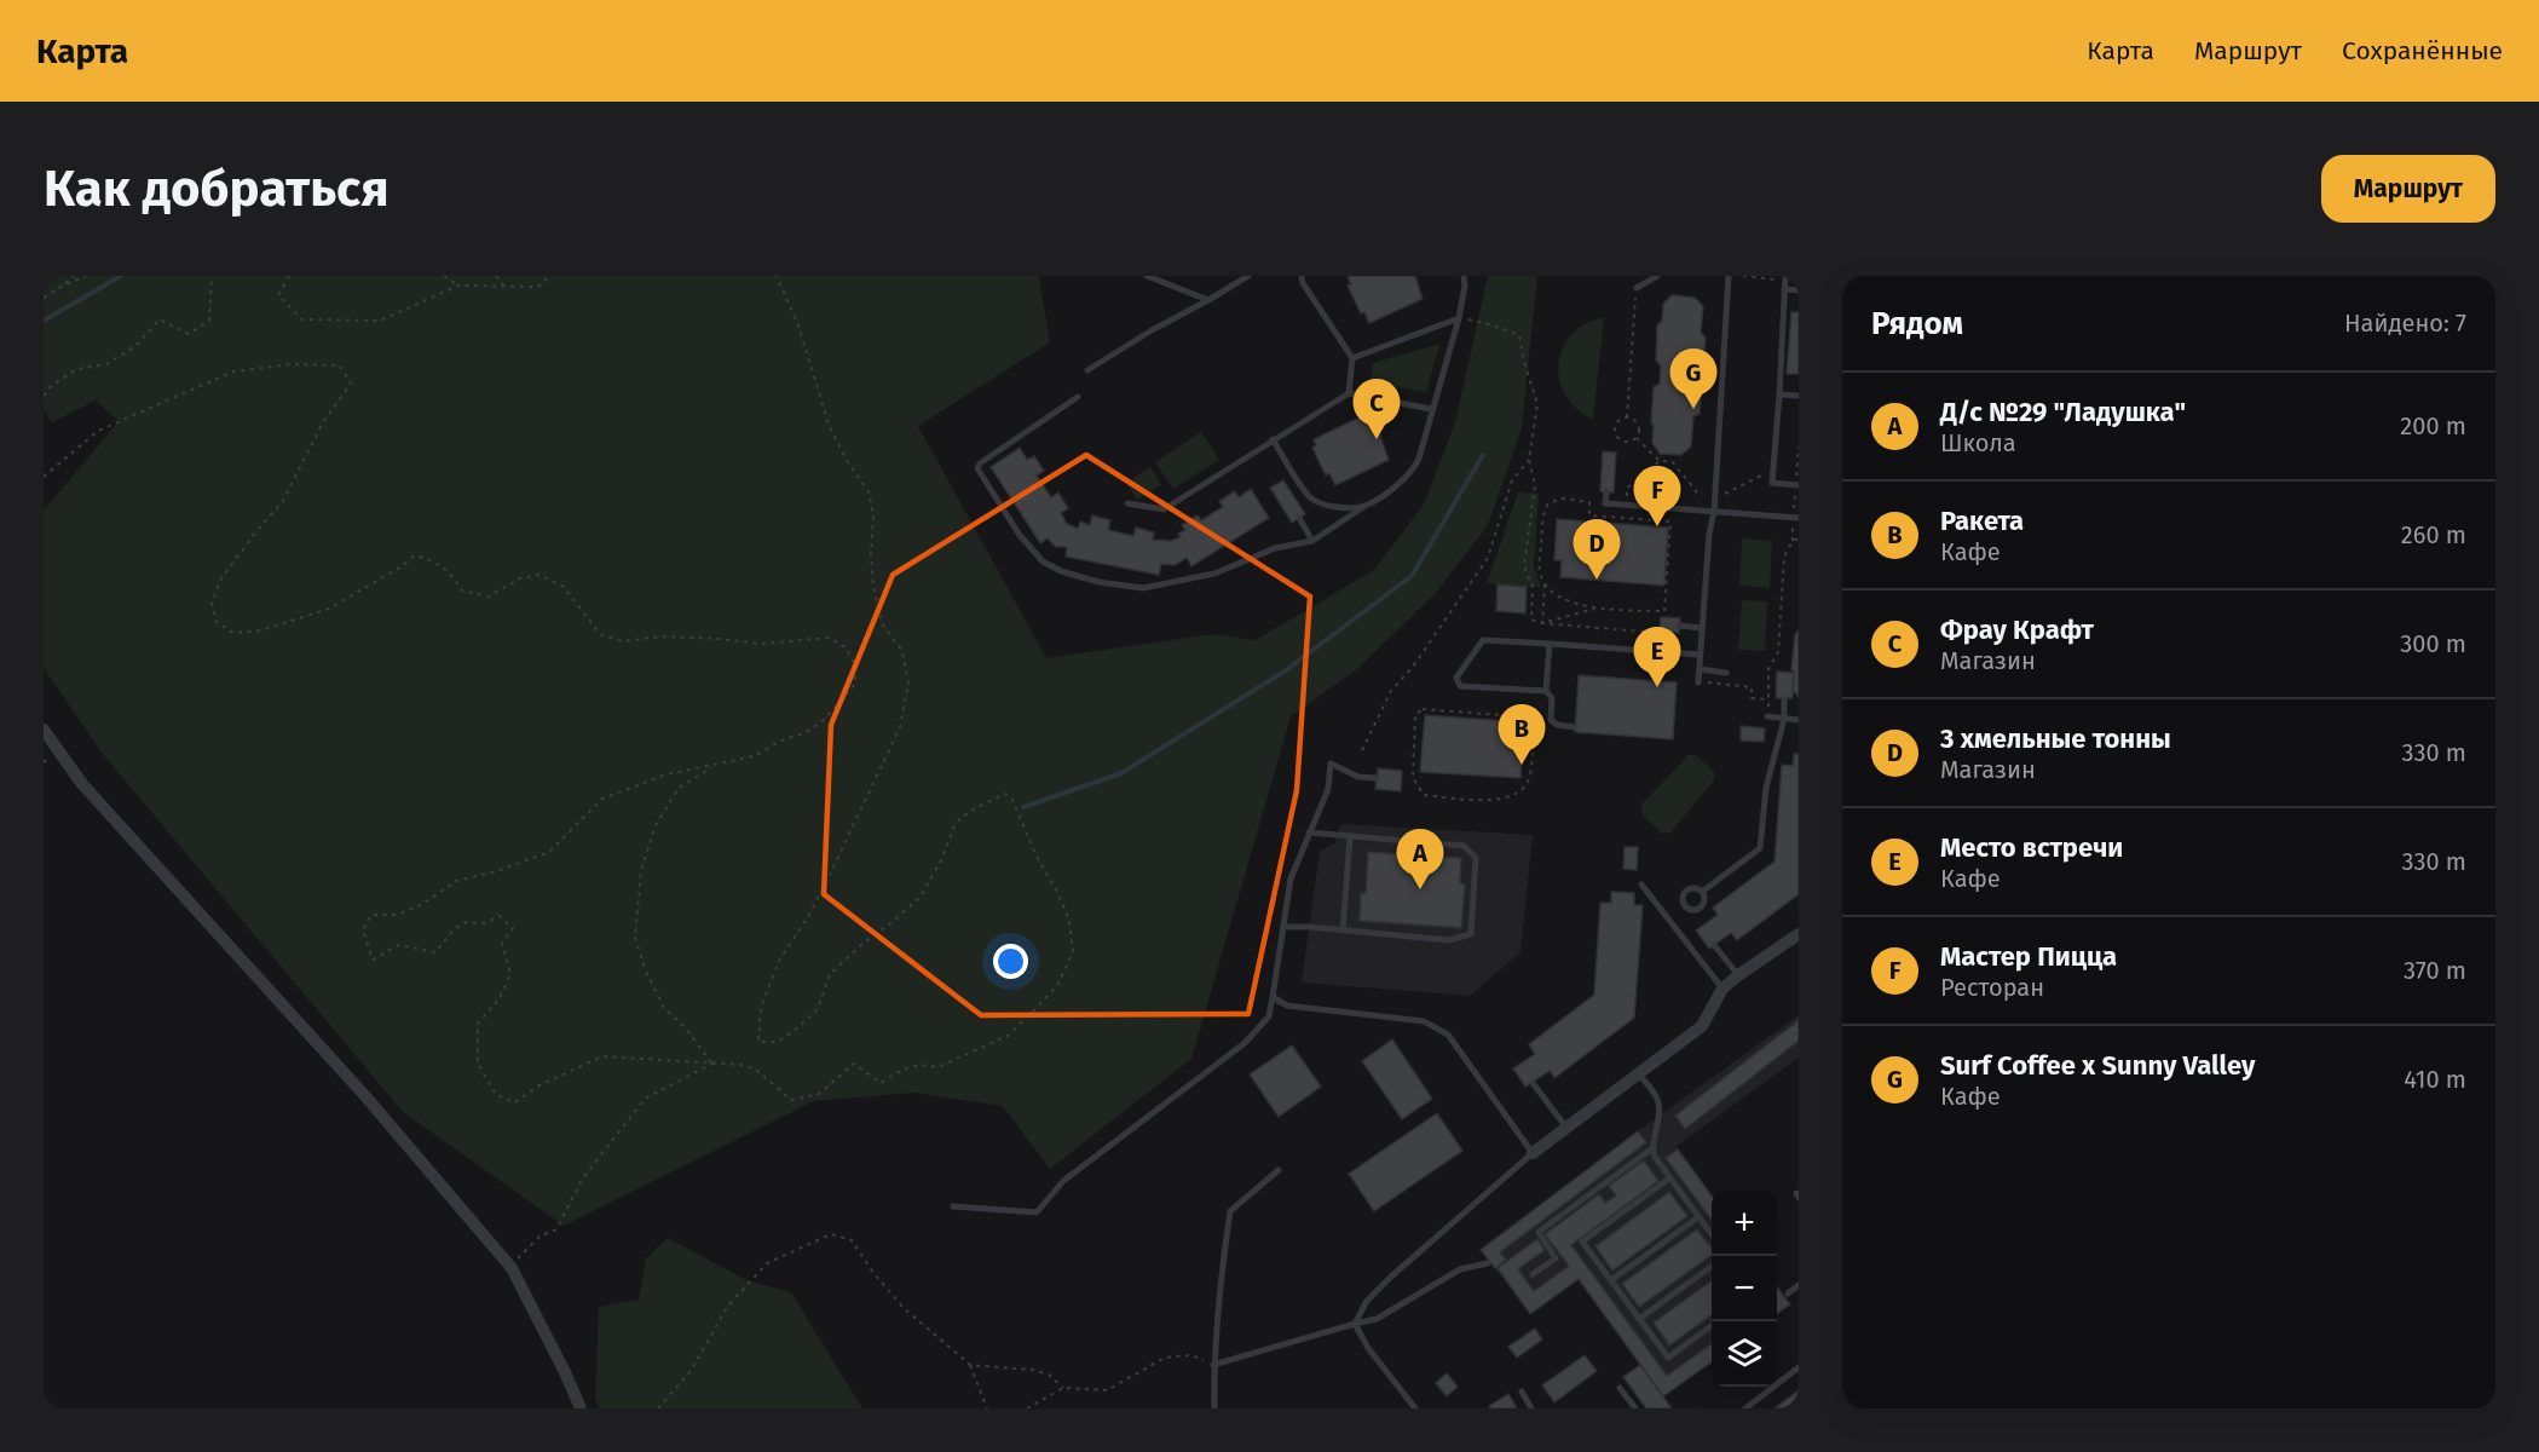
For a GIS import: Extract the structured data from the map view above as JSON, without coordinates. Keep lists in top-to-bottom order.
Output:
{
  "page": {
    "header": "Карта",
    "nav": ["Карта", "Маршрут", "Сохранённые"],
    "buttons": "Маршрут",
    "title": "Как добраться",
    "heading": ["Рядом", "Найдено: 7"],
    "pins": [
      "G",
      "C",
      "F",
      "D",
      "E",
      "B",
      "A"
    ],
    "list": [
      {
        "mark": "A",
        "name": "Д/с №29 \"Ладушка\"",
        "note": "Школа",
        "value": "200 m"
      },
      {
        "mark": "B",
        "name": "Ракета",
        "note": "Кафе",
        "value": "260 m"
      },
      {
        "mark": "C",
        "name": "Фрау Крафт",
        "note": "Магазин",
        "value": "300 m"
      },
      {
        "mark": "D",
        "name": "3 хмельные тонны",
        "note": "Магазин",
        "value": "330 m"
      },
      {
        "mark": "E",
        "name": "Место встречи",
        "note": "Кафе",
        "value": "330 m"
      },
      {
        "mark": "F",
        "name": "Мастер Пицца",
        "note": "Ресторан",
        "value": "370 m"
      },
      {
        "mark": "G",
        "name": "Surf Coffee x Sunny Valley",
        "note": "Кафе",
        "value": "410 m"
      }
    ],
    "map_buttons": ["+", "−"]
  }
}
